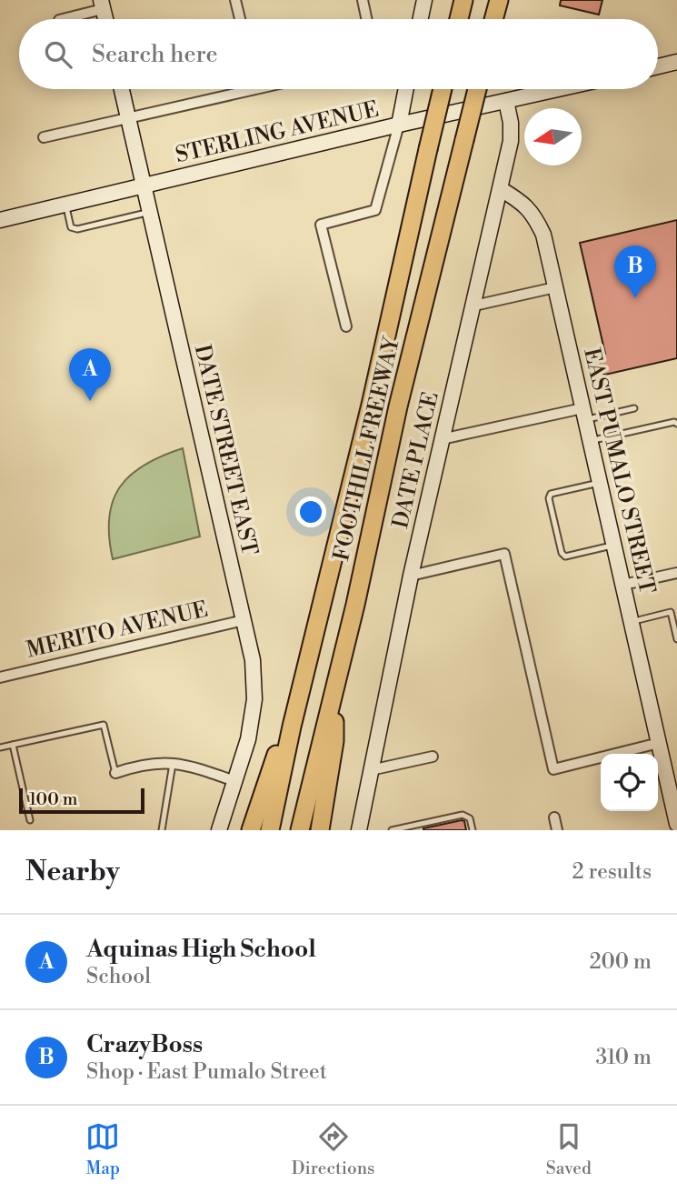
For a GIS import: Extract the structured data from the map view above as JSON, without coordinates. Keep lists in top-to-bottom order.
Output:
{
  "streets": {
    "highway": ["FOOTHILL FREEWAY"],
    "street": [
      "STERLING AVENUE",
      "DATE STREET EAST",
      "DATE PLACE",
      "EAST PUMALO STREET",
      "MERITO AVENUE"
    ]
  },
  "crossings": [
    ["STERLING AVENUE", "DATE STREET EAST"],
    ["STERLING AVENUE", "DATE PLACE"],
    ["DATE STREET EAST", "MERITO AVENUE"],
    ["DATE PLACE", "EAST PUMALO STREET"]
  ],
  "scale_bar": "100 m",
  "north": "left",
  "page": {
    "search": "Search here",
    "pins": ["B", "A"],
    "scale": "100 m",
    "heading": ["Nearby", "2 results"],
    "list": [
      {
        "mark": "A",
        "name": "Aquinas High School",
        "note": "School",
        "value": "200 m"
      },
      {
        "mark": "B",
        "name": "CrazyBoss",
        "note": "Shop · East Pumalo Street",
        "value": "310 m"
      }
    ],
    "nav": ["Map", "Directions", "Saved"]
  }
}
